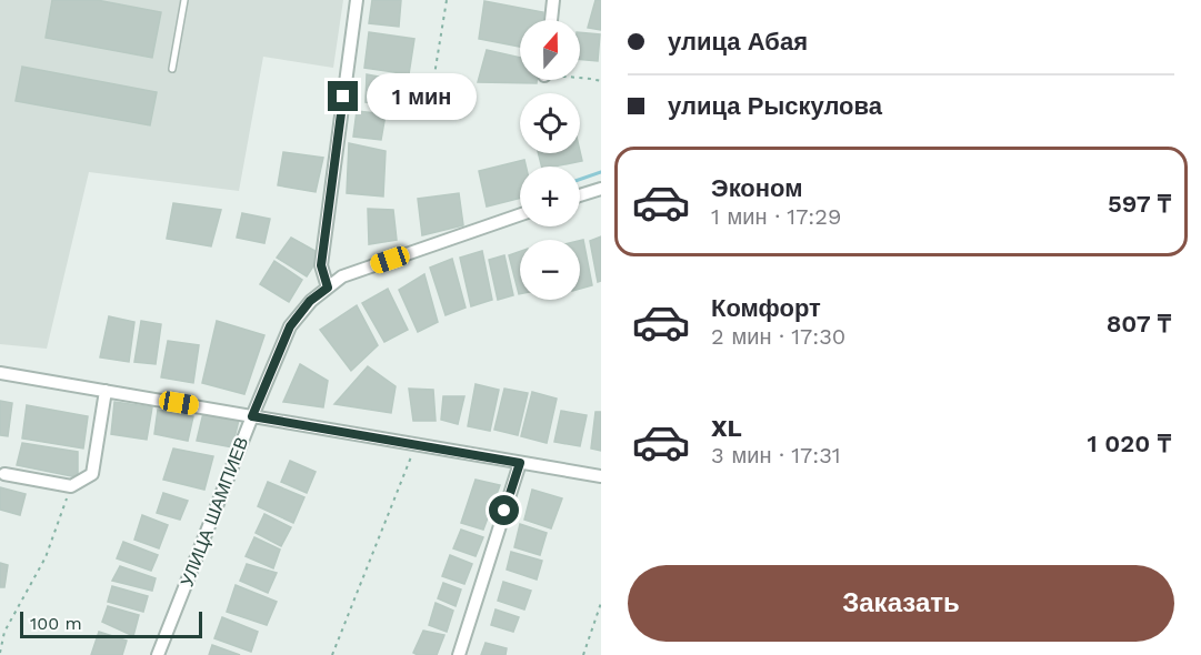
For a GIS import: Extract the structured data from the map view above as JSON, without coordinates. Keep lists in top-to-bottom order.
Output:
{
  "streets": {
    "street": ["УЛИЦА ШАМПИЕВ"]
  },
  "scale_bar": "100 m",
  "north": "top",
  "page": {
    "banner": ["улица Абая", "улица Рыскулова"],
    "map_buttons": ["+", "−"],
    "bubble": "1 мин",
    "list": [
      {
        "name": "Эконом",
        "note": "1 мин · 17:29",
        "value": "597 ₸"
      },
      {
        "name": "Комфорт",
        "note": "2 мин · 17:30",
        "value": "807 ₸"
      },
      {
        "name": "XL",
        "note": "3 мин · 17:31",
        "value": "1 020 ₸"
      }
    ],
    "buttons": "Заказать",
    "scale": "100 m"
  }
}
